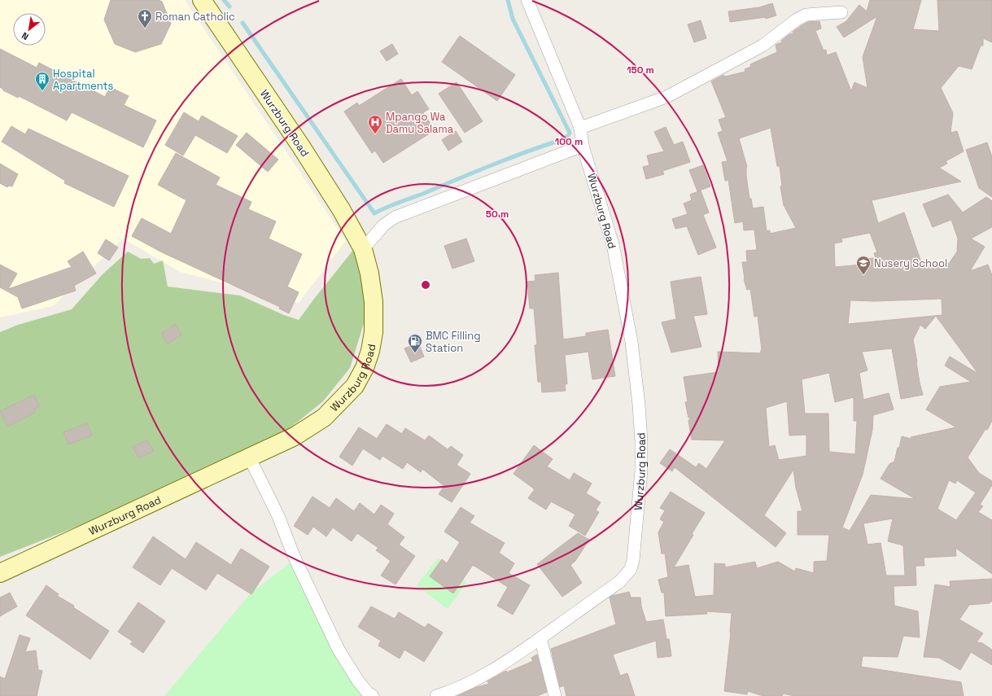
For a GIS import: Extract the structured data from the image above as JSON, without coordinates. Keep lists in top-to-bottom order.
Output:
{
  "streets": {
    "main road": ["Wurzburg Road"]
  },
  "places": {
    "church": ["Roman Catholic"],
    "building": ["Hospital Apartments"],
    "hospital": ["Mpango Wa Damu Salama"],
    "school or university": ["Nusery School"],
    "fuel station": ["BMC Filling Station"]
  },
  "north": "bottom left",
  "rings": ["150 m", "100 m", "50 m"]
}
